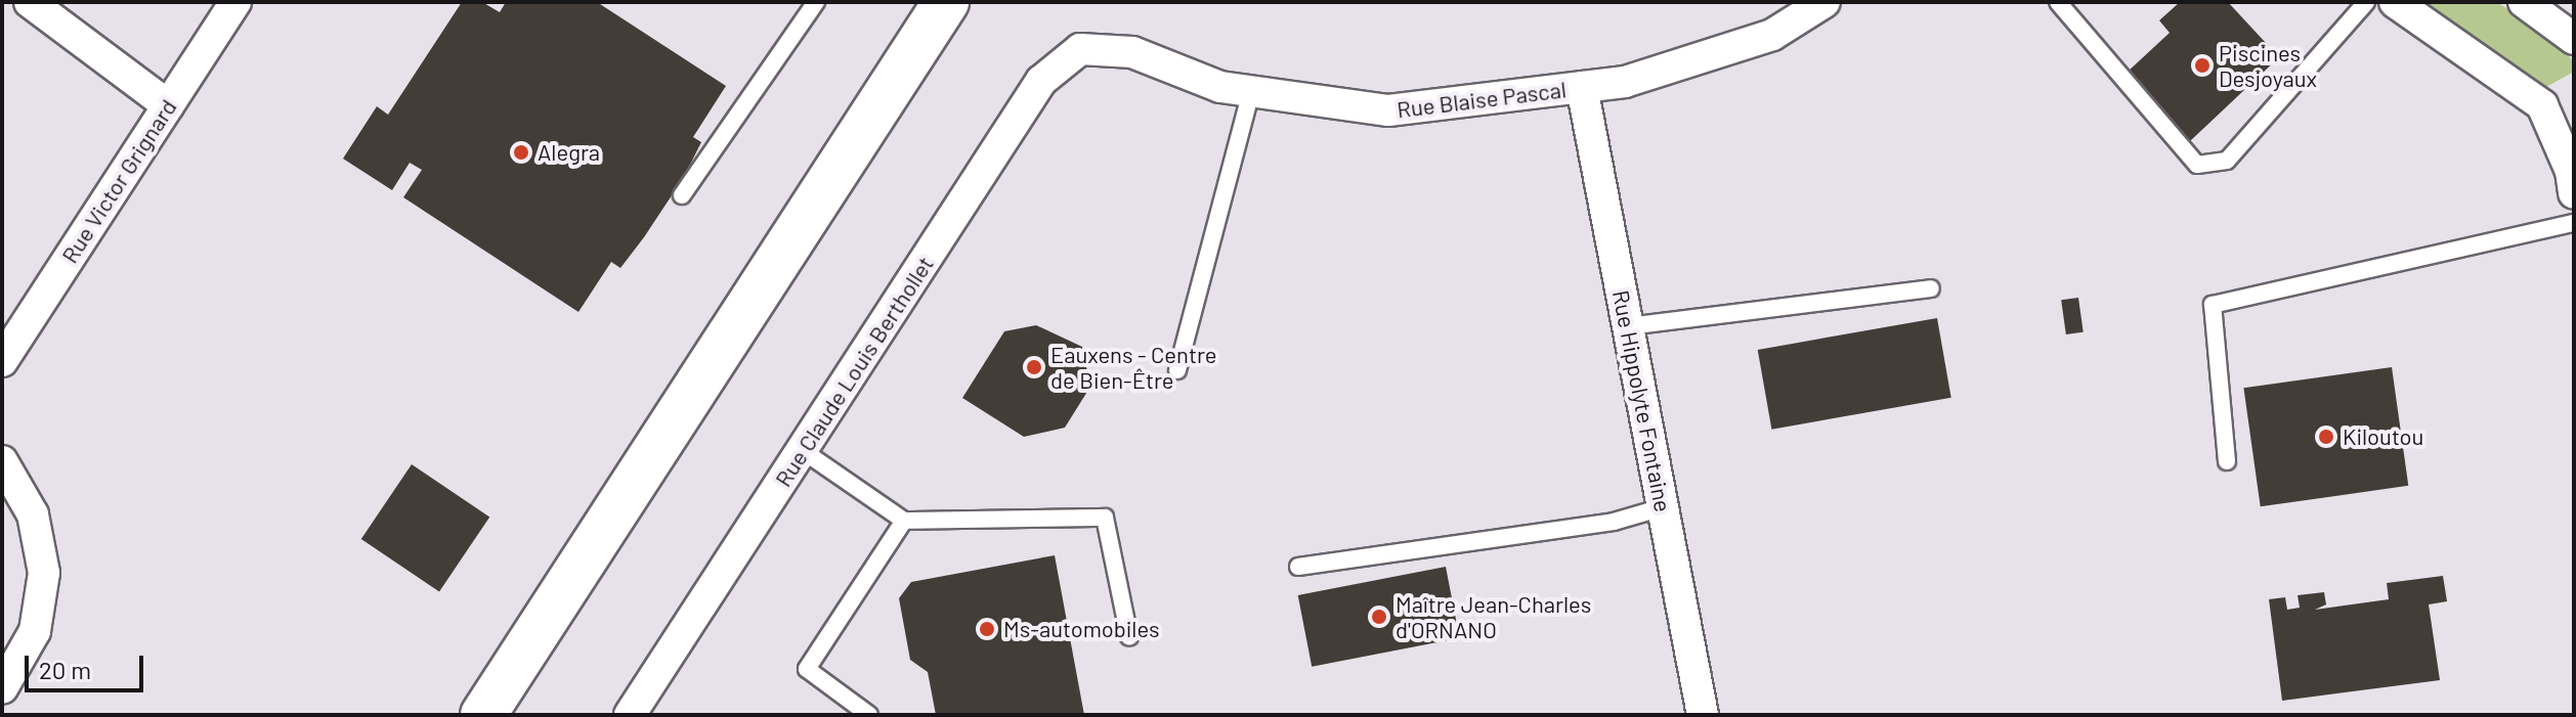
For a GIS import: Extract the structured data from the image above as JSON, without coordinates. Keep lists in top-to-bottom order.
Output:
{
  "streets": {
    "street": [
      "Rue Blaise Pascal",
      "Rue Victor Grignard",
      "Rue Claude Louis Berthollet",
      "Rue Hippolyte Fontaine"
    ]
  },
  "crossings": [
    ["Rue Blaise Pascal", "Rue Claude Louis Berthollet"],
    ["Rue Blaise Pascal", "Rue Hippolyte Fontaine"]
  ],
  "places": [
    "Piscines Desjoyaux",
    "Alegra",
    "Eauxens - Centre de Bien-Être",
    "Kiloutou",
    "Maître Jean-Charles d'ORNANO",
    "Ms-automobiles"
  ],
  "scale_bar": "20 m"
}
